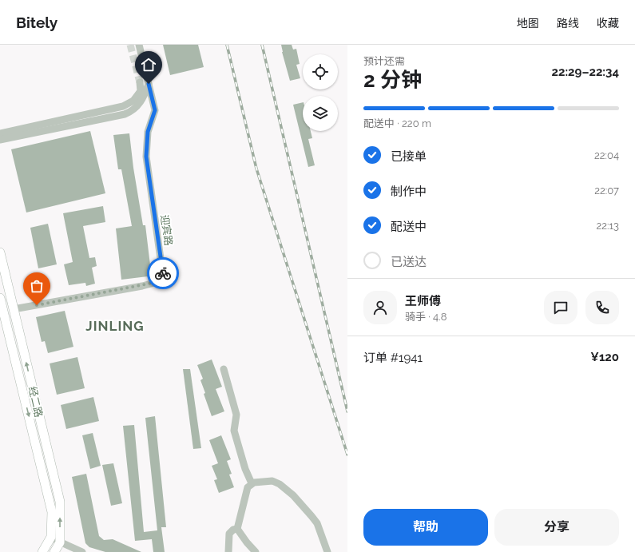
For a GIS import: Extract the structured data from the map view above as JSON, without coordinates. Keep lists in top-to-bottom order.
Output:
{
  "streets": {
    "main road": ["经二路"],
    "street": ["迎宾路"]
  },
  "crossings": [
    ["迎宾路", "经二路"]
  ],
  "districts": ["JINLING"],
  "page": {
    "header": "Bitely",
    "nav": ["地图", "路线", "收藏"],
    "heading": ["2 分钟", "预计还需", "22:29–22:34"],
    "panel": [
      "王师傅",
      "骑手 · 4.8",
      "订单 #1941",
      "¥120"
    ],
    "bar": "配送中 · 220 m",
    "list": [
      ["已接单", "22:04"],
      ["制作中", "22:07"],
      ["配送中", "22:13"],
      "已送达"
    ],
    "buttons": ["帮助", "分享"]
  }
}
